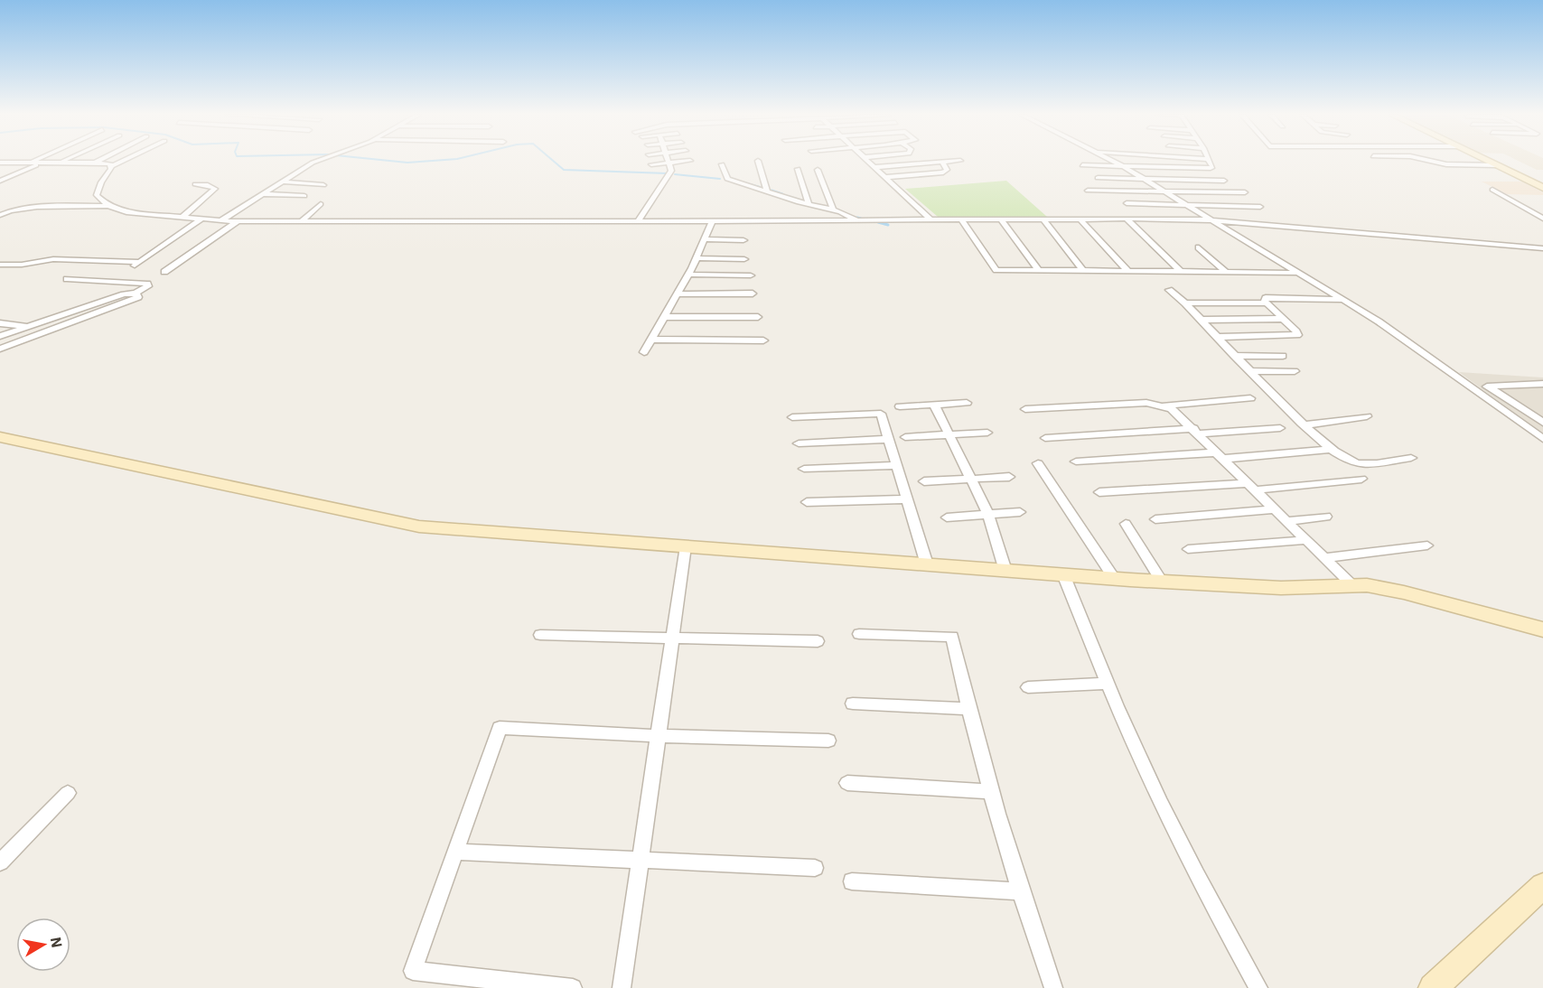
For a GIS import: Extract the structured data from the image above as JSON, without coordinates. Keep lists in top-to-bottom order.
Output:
{
  "north": "right"
}
